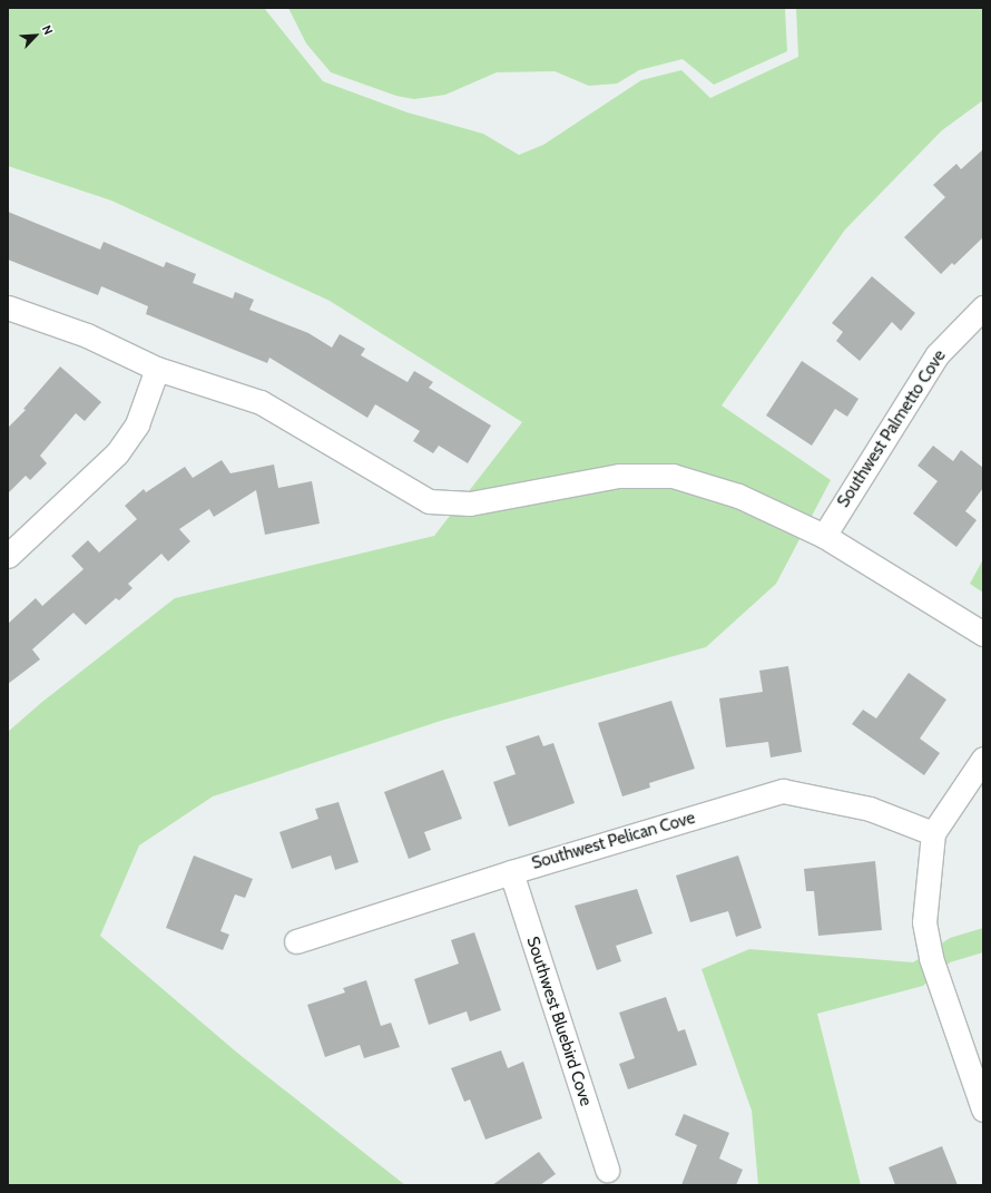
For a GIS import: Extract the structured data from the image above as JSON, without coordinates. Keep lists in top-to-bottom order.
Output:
{
  "streets": {
    "street": ["Southwest Palmetto Cove", "Southwest Pelican Cove", "Southwest Bluebird Cove"]
  },
  "crossings": [
    ["Southwest Pelican Cove", "Southwest Bluebird Cove"]
  ],
  "north": "top right"
}
